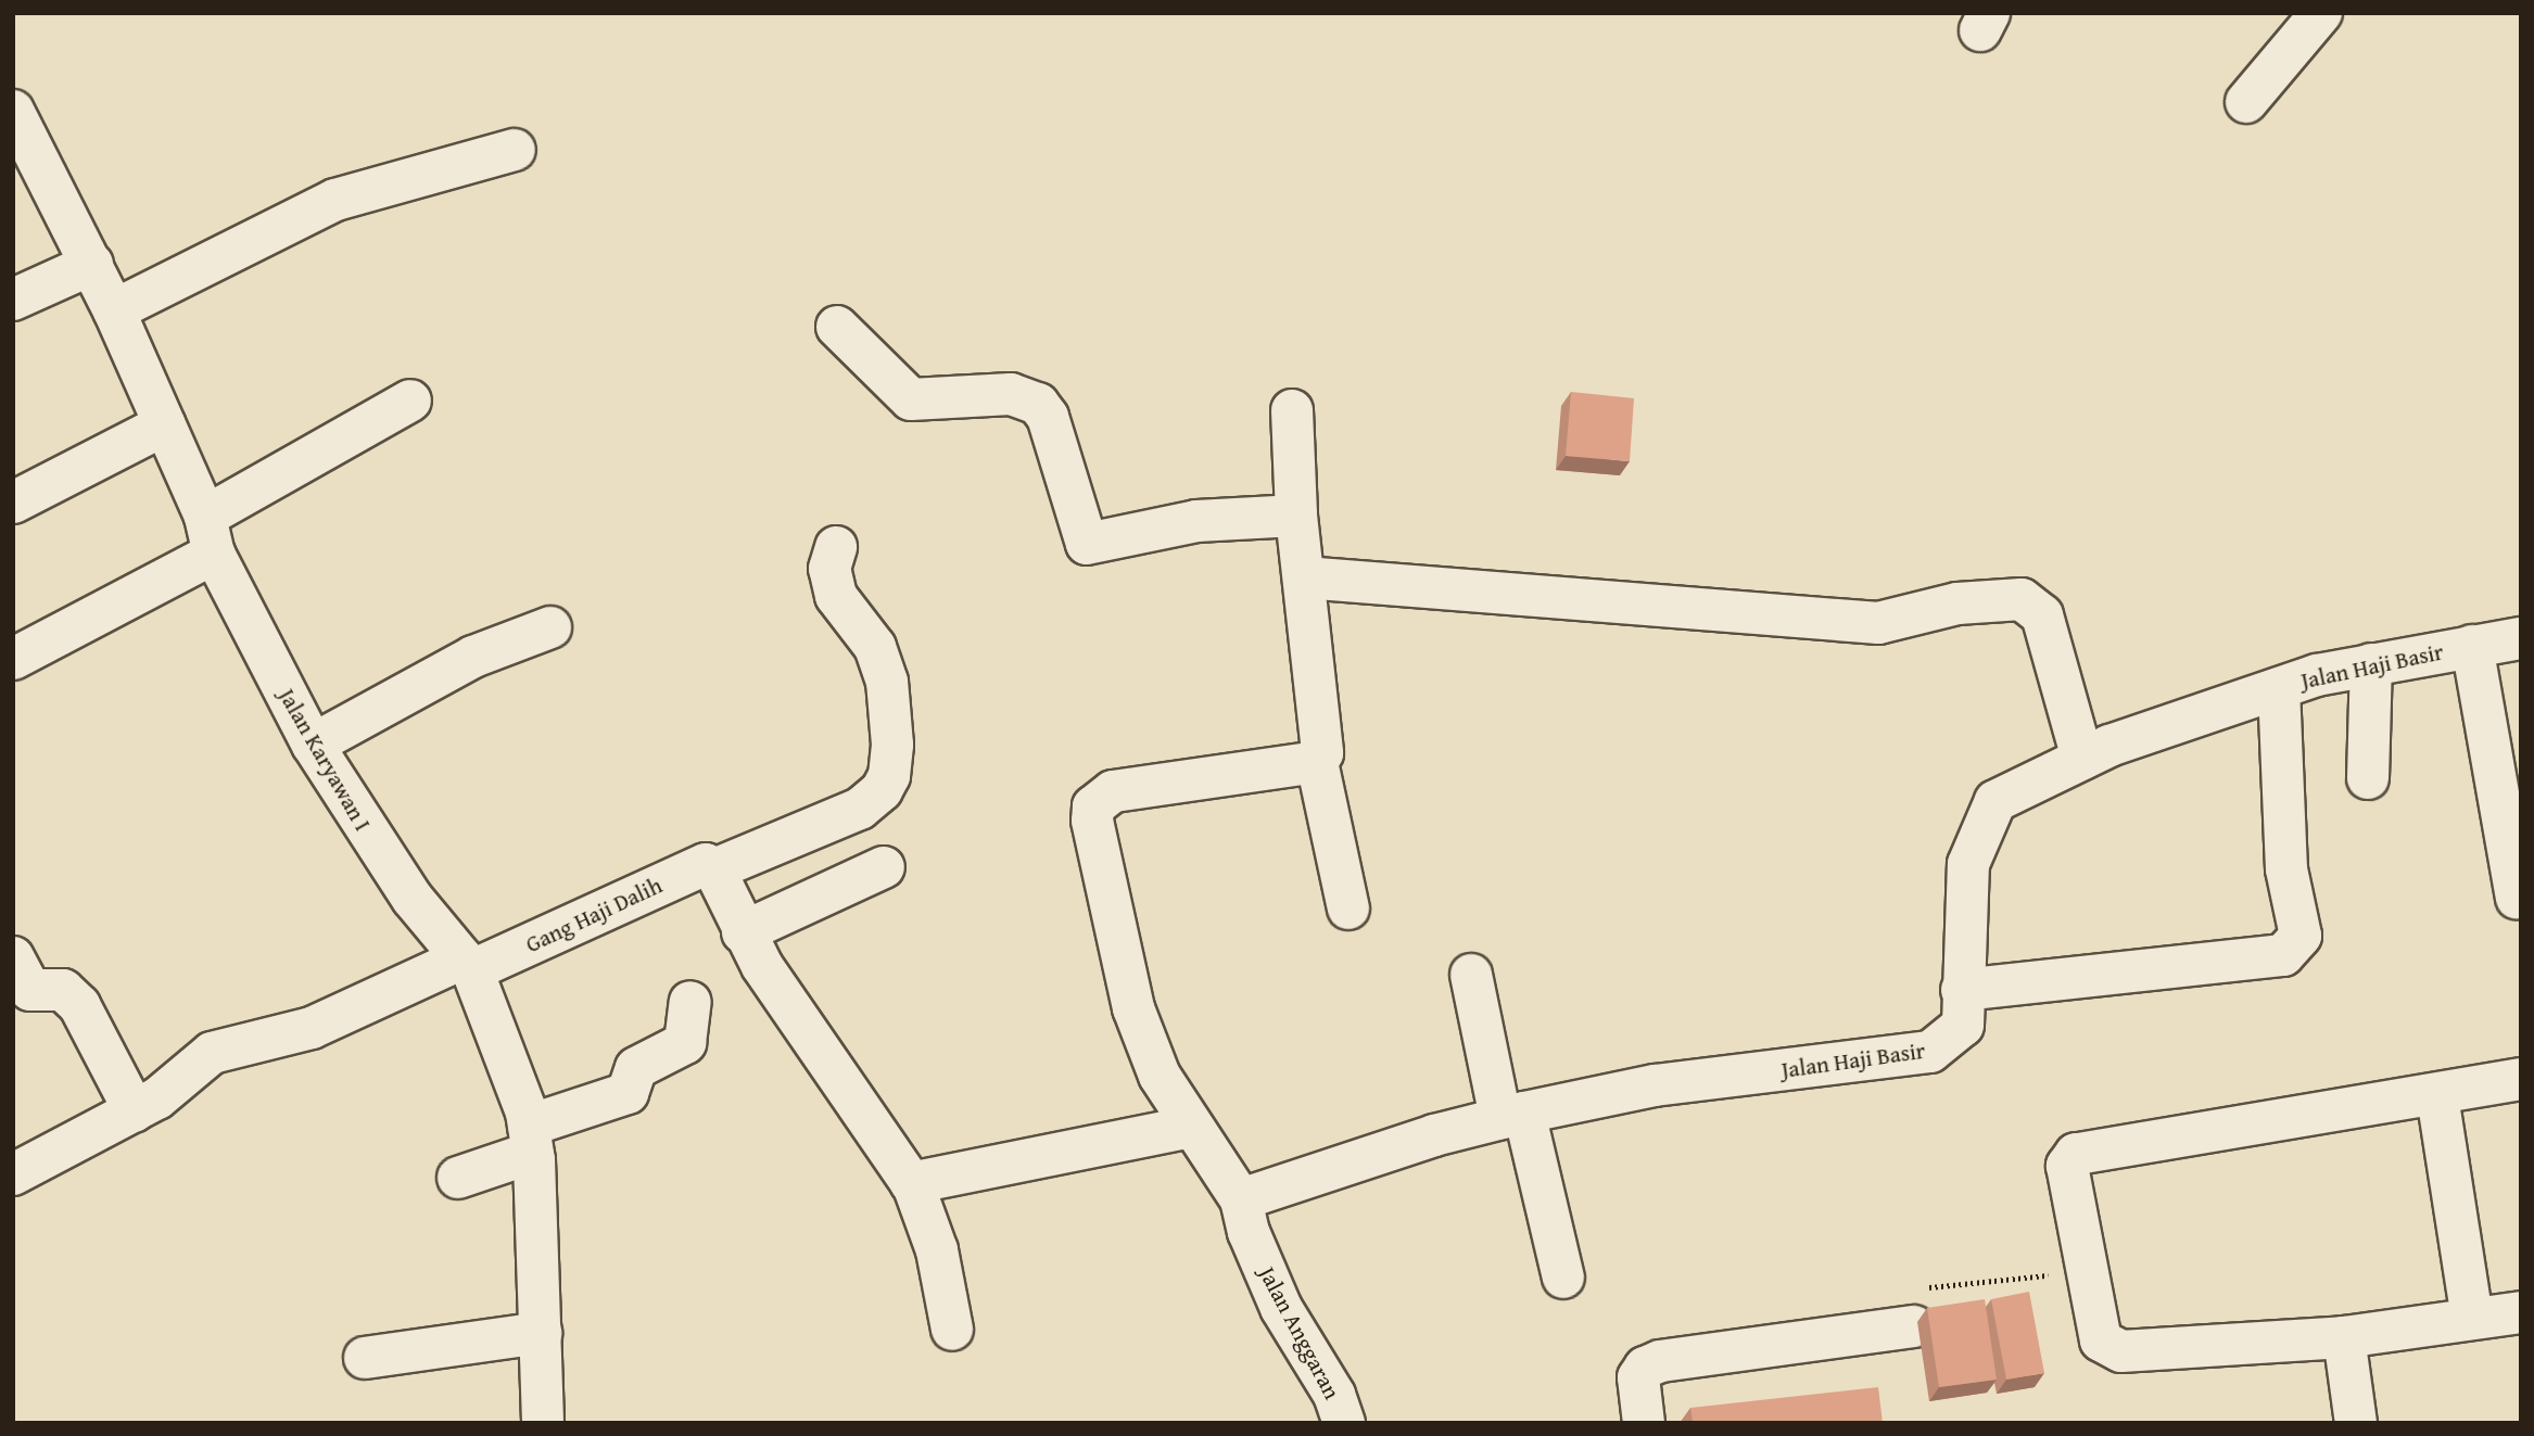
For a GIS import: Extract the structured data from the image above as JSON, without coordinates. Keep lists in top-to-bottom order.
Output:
{
  "streets": {
    "street": [
      "Jalan Haji Basir",
      "Jalan Karyawan I",
      "Gang Haji Dalih",
      "Jalan Anggaran"
    ]
  },
  "crossings": [
    ["Jalan Haji Basir", "Jalan Anggaran"],
    ["Jalan Karyawan I", "Gang Haji Dalih"]
  ]
}
